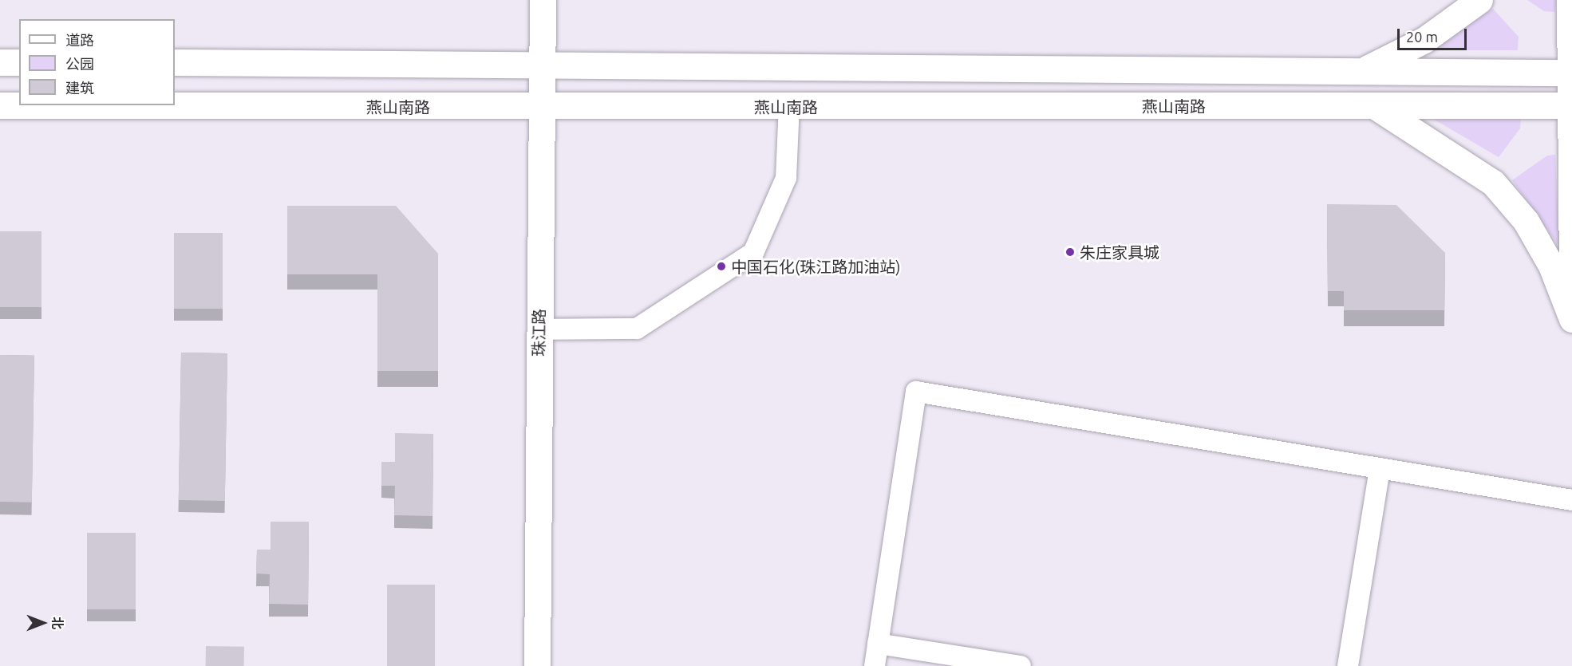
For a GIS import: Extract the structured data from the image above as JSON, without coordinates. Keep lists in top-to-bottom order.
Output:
{
  "streets": {
    "main road": ["燕山南路", "珠江路"]
  },
  "crossings": [
    ["燕山南路", "珠江路"]
  ],
  "places": ["朱庄家具城", "中国石化(珠江路加油站)"],
  "legend": ["道路", "公园", "建筑"],
  "scale_bar": "20 m",
  "north": "right"
}
